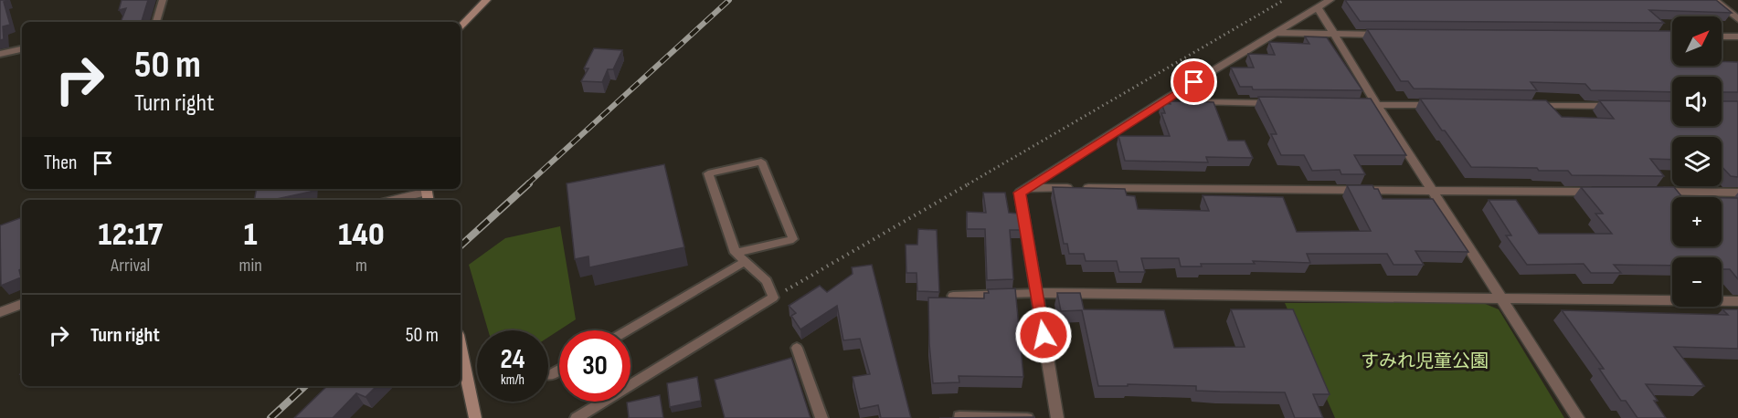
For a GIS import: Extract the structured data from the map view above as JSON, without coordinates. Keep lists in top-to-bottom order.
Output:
{
  "parks": ["すみれ児童公園"],
  "north": "top right",
  "page": {
    "map_buttons": ["+", "−"],
    "turn": ["50 m", "Turn right"],
    "then": "Then",
    "eta": [
      "12:17",
      "Arrival",
      "1",
      "min",
      "140",
      "m"
    ],
    "list": [
      {
        "name": "Turn right",
        "value": "50 m"
      }
    ],
    "speed": "24 km/h",
    "limit": "30"
  }
}
